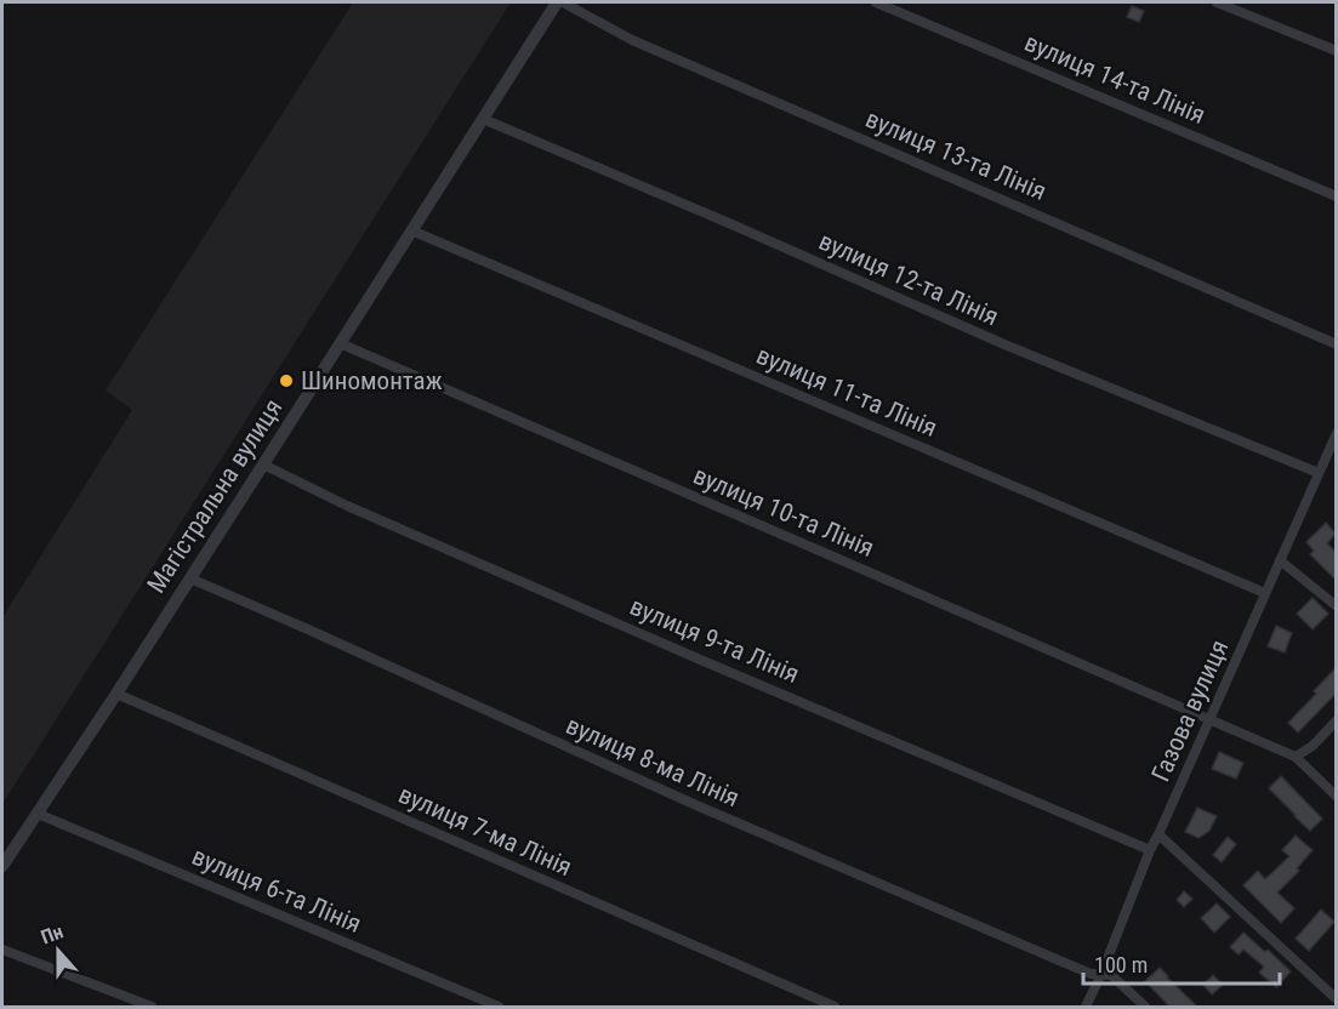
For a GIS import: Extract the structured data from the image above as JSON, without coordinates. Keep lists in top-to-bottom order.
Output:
{
  "streets": {
    "street": [
      "вулиця 14-та Лінія",
      "вулиця 13-та Лінія",
      "вулиця 12-та Лінія",
      "вулиця 11-та Лінія",
      "Магістральна вулиця",
      "вулиця 10-та Лінія",
      "вулиця 9-та Лінія",
      "Газова вулиця",
      "вулиця 8-ма Лінія",
      "вулиця 7-ма Лінія",
      "вулиця 6-та Лінія"
    ]
  },
  "crossings": [
    ["вулиця 12-та Лінія", "Магістральна вулиця"],
    ["вулиця 12-та Лінія", "Газова вулиця"],
    ["вулиця 11-та Лінія", "Магістральна вулиця"],
    ["вулиця 11-та Лінія", "Газова вулиця"],
    ["Магістральна вулиця", "вулиця 10-та Лінія"],
    ["Магістральна вулиця", "вулиця 9-та Лінія"],
    ["Магістральна вулиця", "вулиця 8-ма Лінія"],
    ["Магістральна вулиця", "вулиця 7-ма Лінія"],
    ["Магістральна вулиця", "вулиця 6-та Лінія"],
    ["вулиця 10-та Лінія", "Газова вулиця"],
    ["вулиця 9-та Лінія", "Газова вулиця"],
    ["Газова вулиця", "вулиця 8-ма Лінія"]
  ],
  "places": ["Шиномонтаж"],
  "scale_bar": "100 m",
  "north": "top"
}
